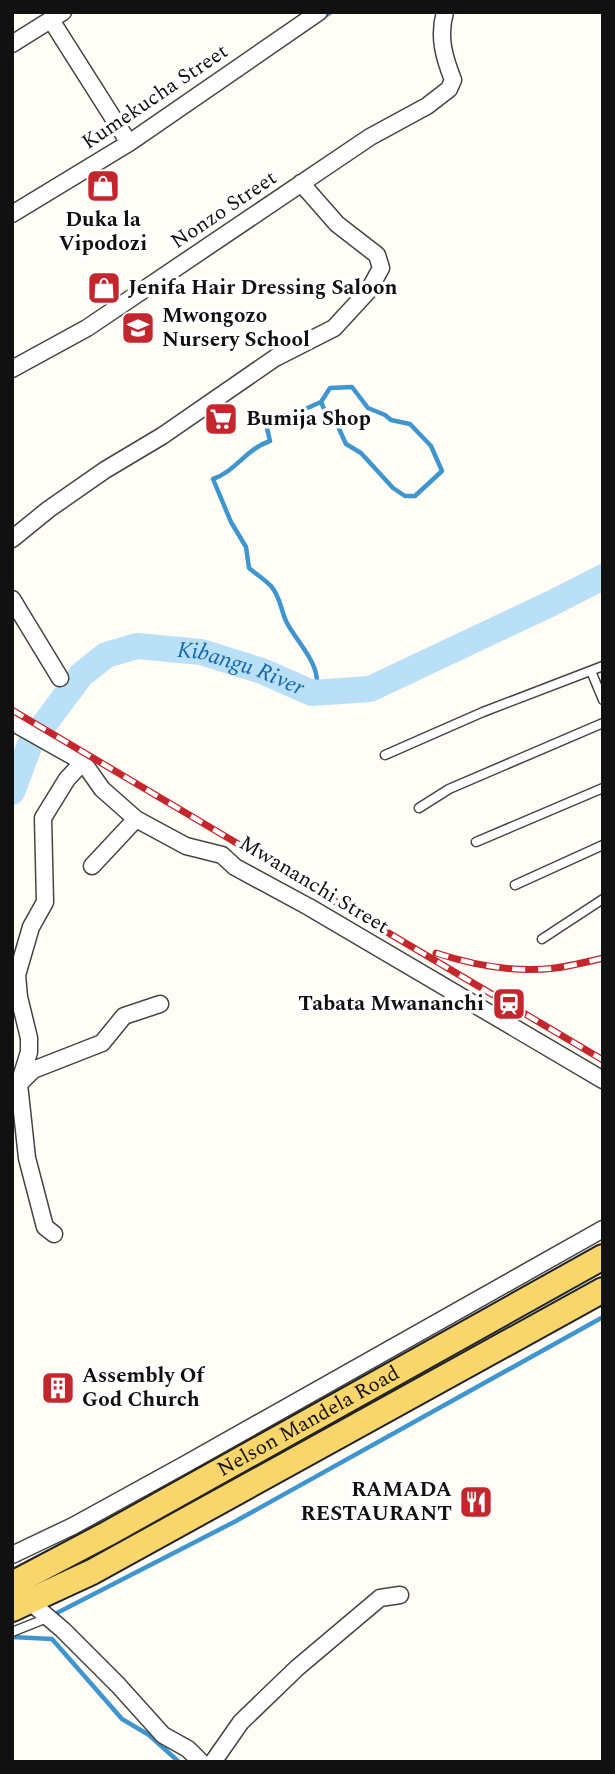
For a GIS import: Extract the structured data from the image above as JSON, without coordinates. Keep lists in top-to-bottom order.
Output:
{
  "streets": {
    "main road": ["Nelson Mandela Road"],
    "street": ["Kumekucha Street", "Nonzo Street", "Mwananchi Street"]
  },
  "water": ["Kibangu River"],
  "places": {
    "shop": ["Duka la Vipodozi", "Jenifa Hair Dressing Saloon"],
    "school or university": ["Mwongozo Nursery School"],
    "supermarket": ["Bumija Shop"],
    "station": ["Tabata Mwananchi"],
    "building": ["Assembly Of God Church"],
    "restaurant": ["RAMADA RESTAURANT"]
  }
}
